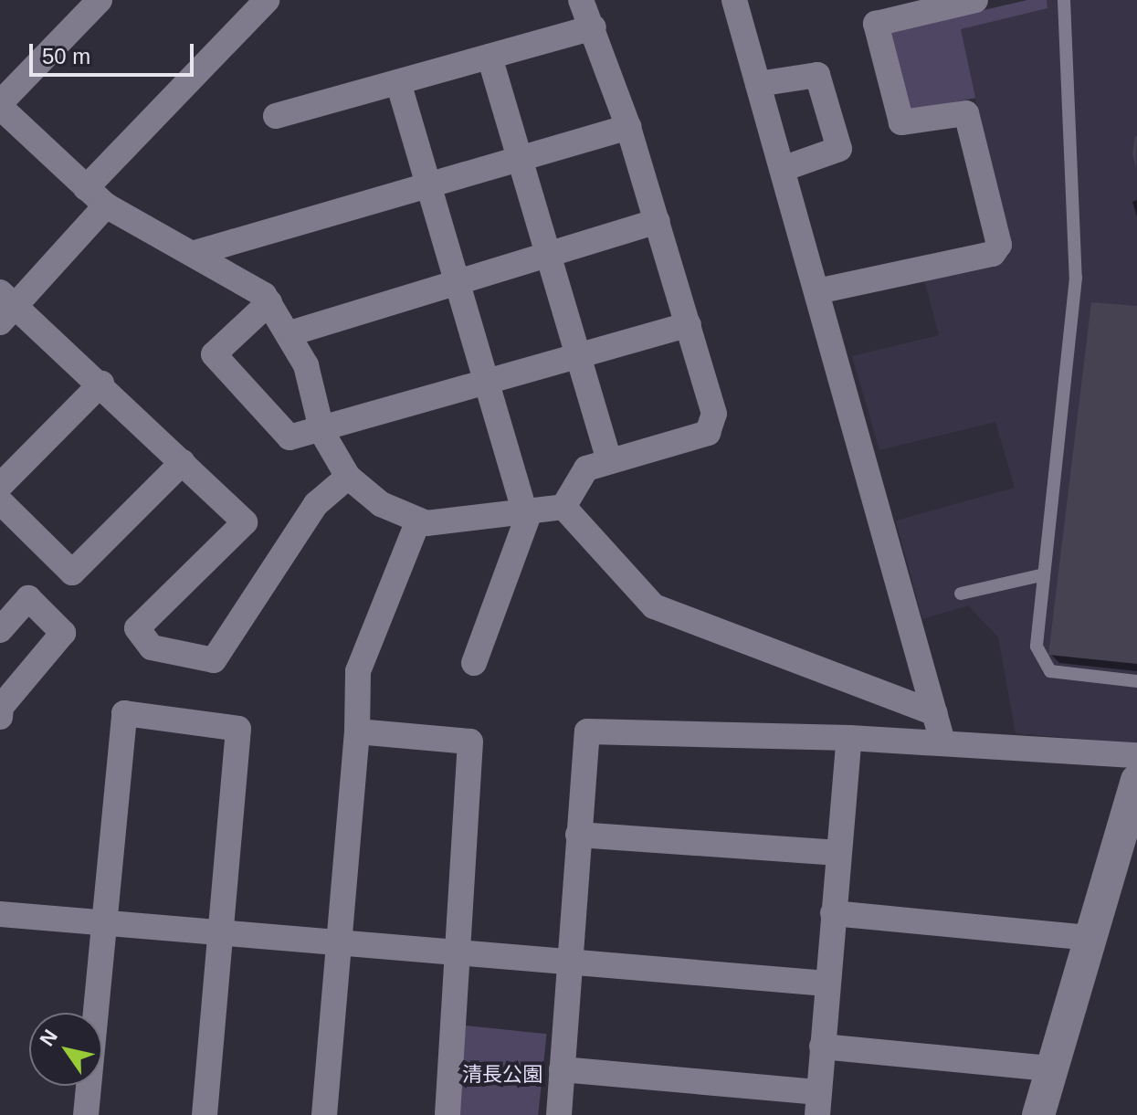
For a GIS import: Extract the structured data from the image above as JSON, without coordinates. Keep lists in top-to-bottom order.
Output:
{
  "parks": ["清長公園"],
  "scale_bar": "50 m",
  "north": "top left"
}
